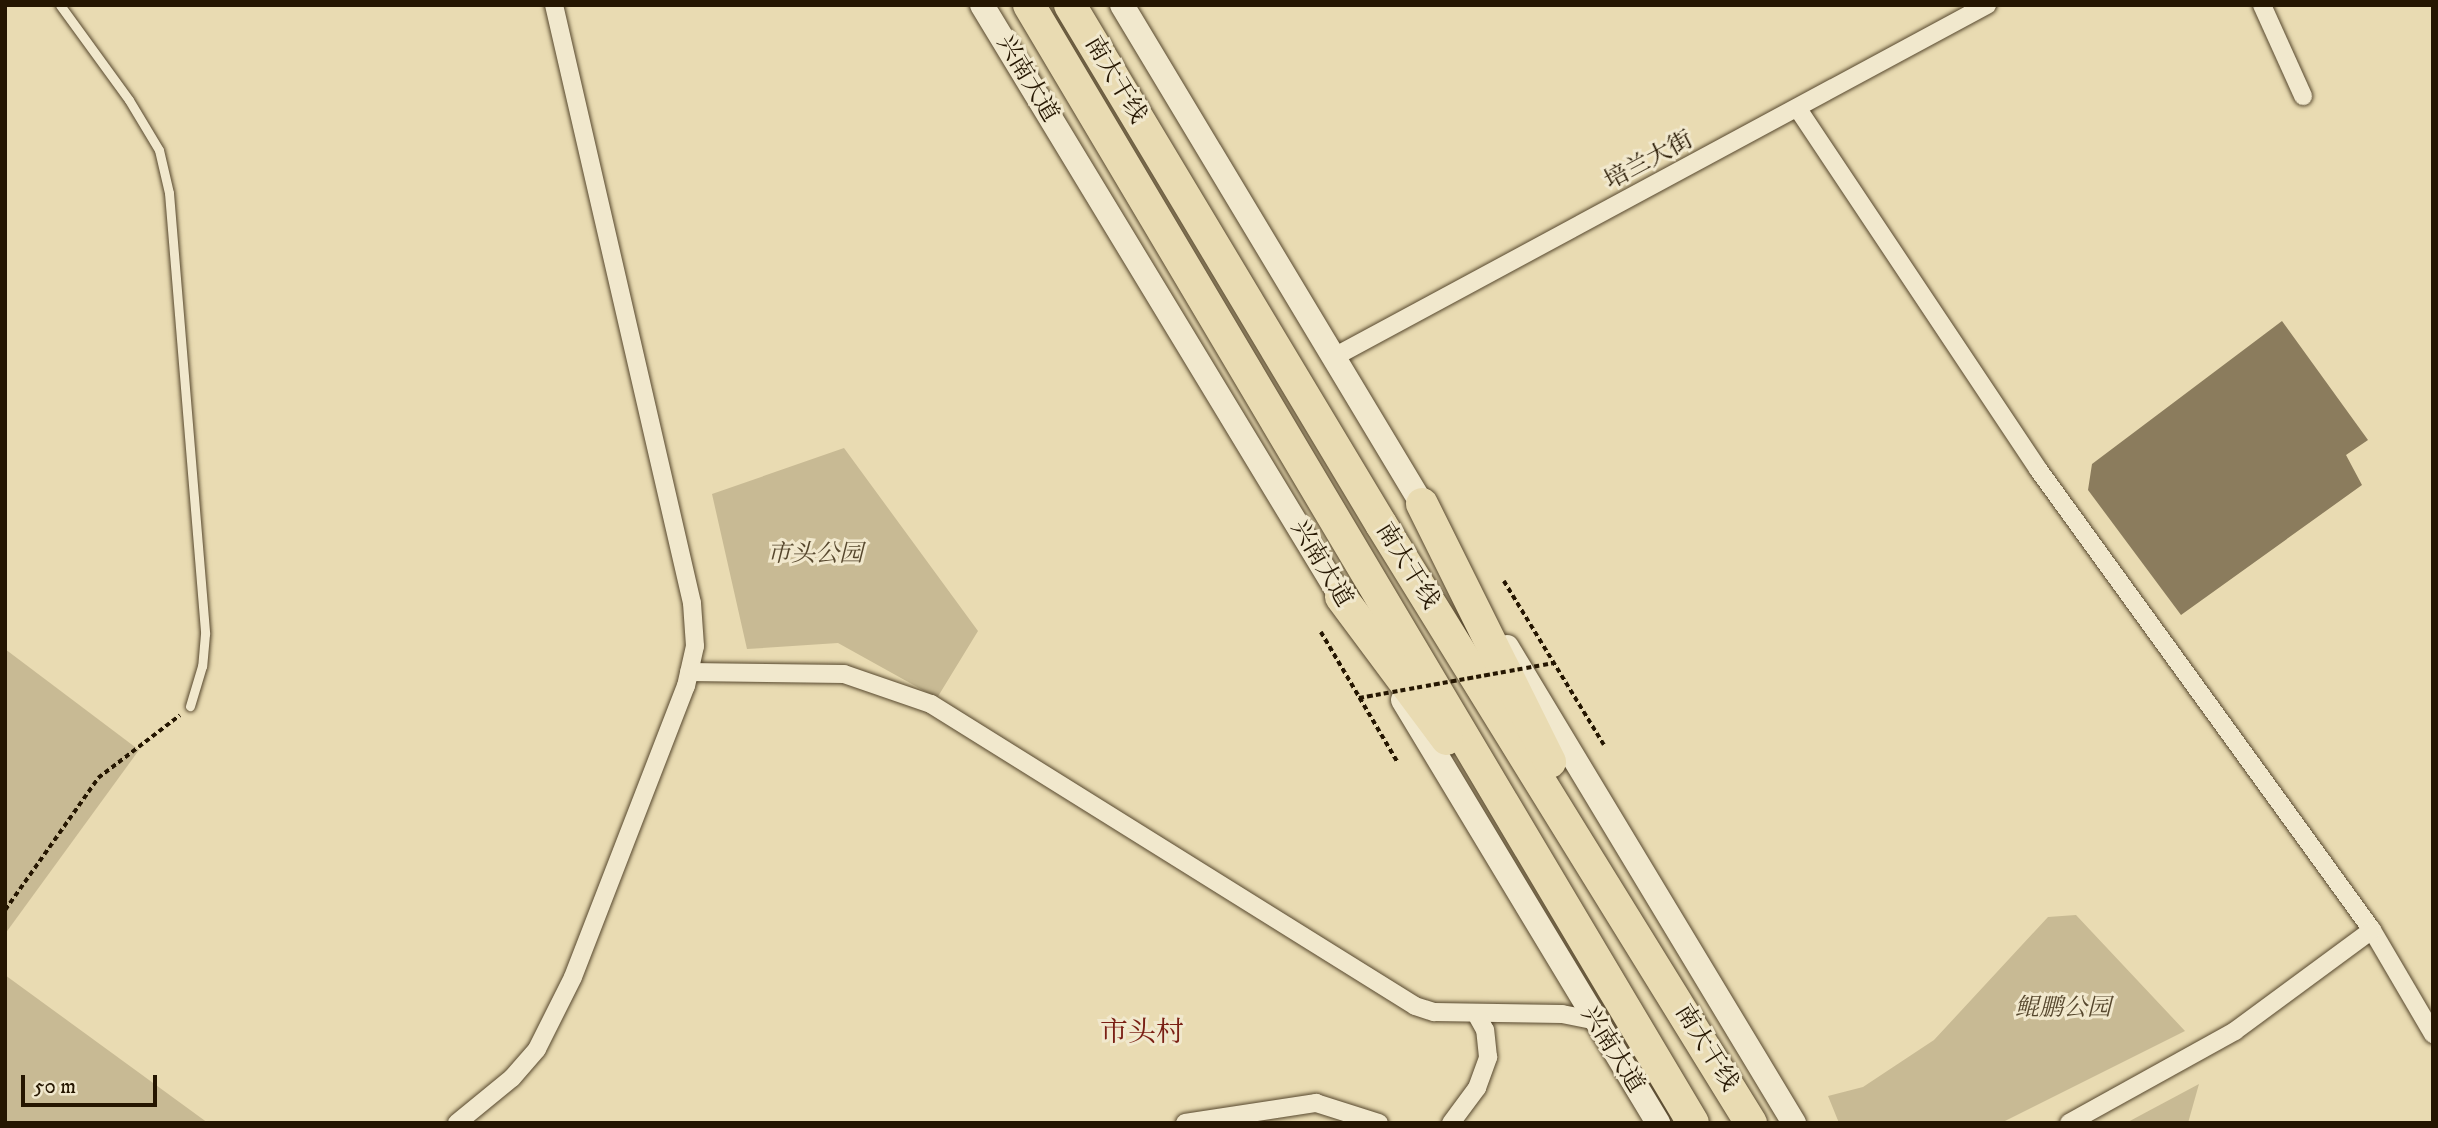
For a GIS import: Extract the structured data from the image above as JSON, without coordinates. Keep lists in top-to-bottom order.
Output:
{
  "streets": {
    "highway": ["南大干线"],
    "main road": ["兴南大道"],
    "street": ["培兰大街"]
  },
  "crossings": [
    ["兴南大道", "南大干线"]
  ],
  "districts": ["市头村"],
  "parks": ["市头公园", "鲲鹏公园"],
  "scale_bar": "50 m"
}
